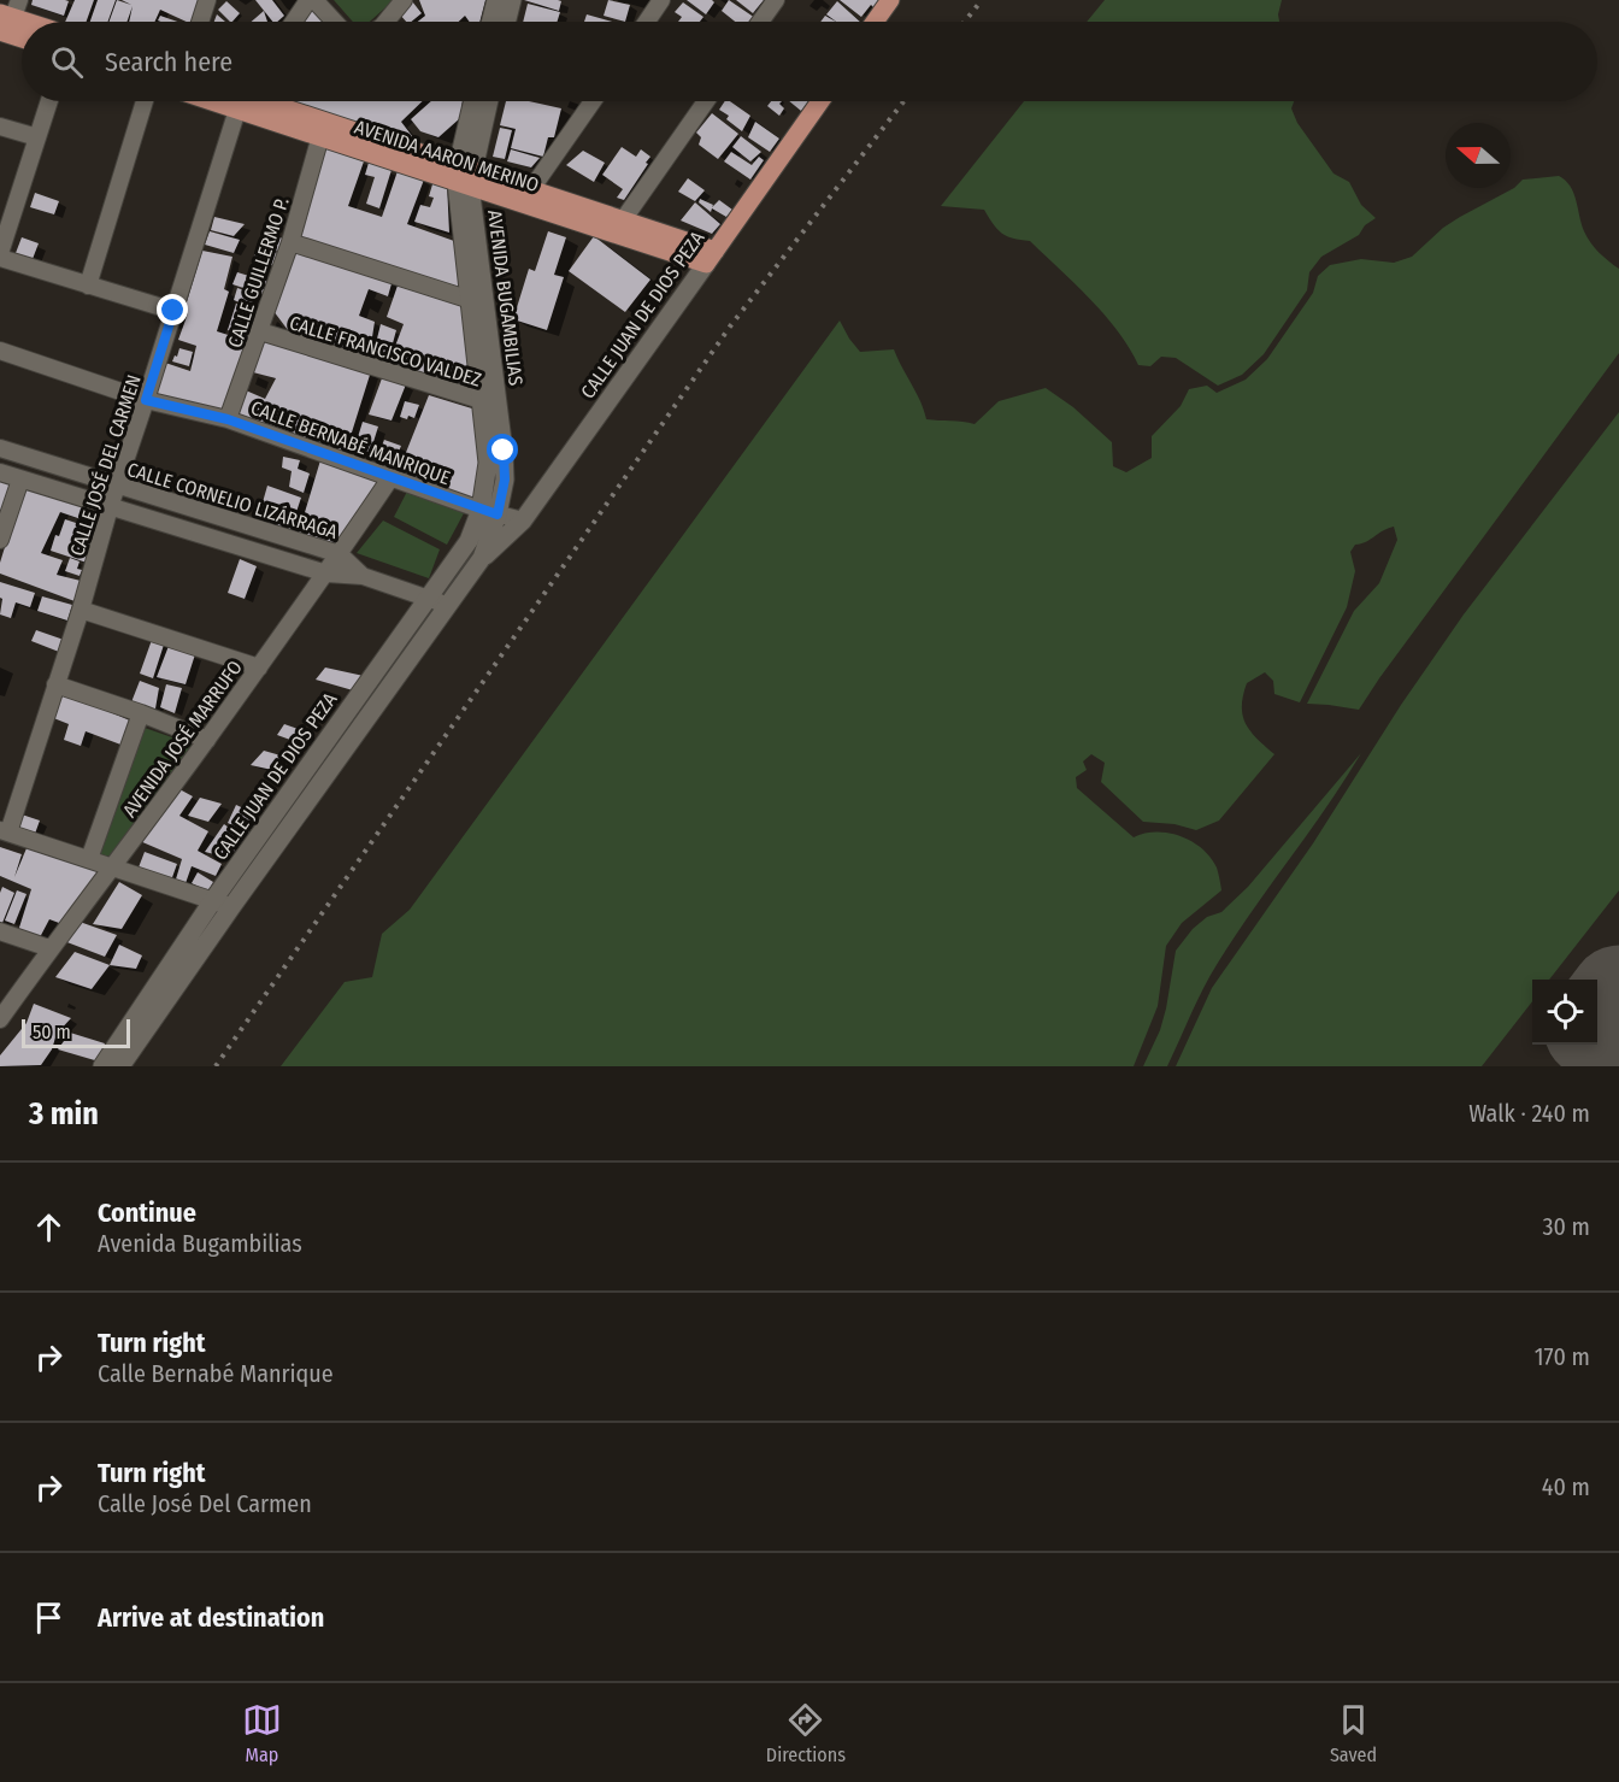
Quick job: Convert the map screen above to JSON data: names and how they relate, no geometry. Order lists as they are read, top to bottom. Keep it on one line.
{"streets":{"main road":["AVENIDA AARON MERINO","AVENIDA BUGAMBILIAS","CALLE JUAN DE DIOS PEZA"],"street":["CALLE GUILLERMO P.","CALLE FRANCISCO VALDEZ","CALLE BERNABÉ MANRIQUE","CALLE JOSÉ DEL CARMEN","CALLE CORNELIO LIZÁRRAGA","AVENIDA JOSÉ MARRUFO"]},"crossings":[["AVENIDA AARON MERINO","CALLE GUILLERMO P."],["AVENIDA AARON MERINO","AVENIDA BUGAMBILIAS"],["AVENIDA AARON MERINO","CALLE JUAN DE DIOS PEZA"],["CALLE GUILLERMO P.","CALLE FRANCISCO VALDEZ"],["CALLE GUILLERMO P.","CALLE BERNABÉ MANRIQUE"],["AVENIDA BUGAMBILIAS","CALLE JUAN DE DIOS PEZA"],["AVENIDA BUGAMBILIAS","CALLE FRANCISCO VALDEZ"],["AVENIDA BUGAMBILIAS","CALLE BERNABÉ MANRIQUE"],["CALLE JUAN DE DIOS PEZA","CALLE BERNABÉ MANRIQUE"],["CALLE JUAN DE DIOS PEZA","CALLE CORNELIO LIZÁRRAGA"],["CALLE BERNABÉ MANRIQUE","CALLE JOSÉ DEL CARMEN"],["CALLE BERNABÉ MANRIQUE","AVENIDA JOSÉ MARRUFO"],["CALLE JOSÉ DEL CARMEN","CALLE CORNELIO LIZÁRRAGA"],["CALLE CORNELIO LIZÁRRAGA","AVENIDA JOSÉ MARRUFO"]],"scale_bar":"50 m","north":"left","page":{"search":"Search here","scale":"50 m","heading":["3 min","Walk · 240 m"],"list":[["Continue","Avenida Bugambilias","30 m"],["Turn right","Calle Bernabé Manrique","170 m"],["Turn right","Calle José Del Carmen","40 m"],"Arrive at destination"],"nav":["Map","Directions","Saved"]}}
